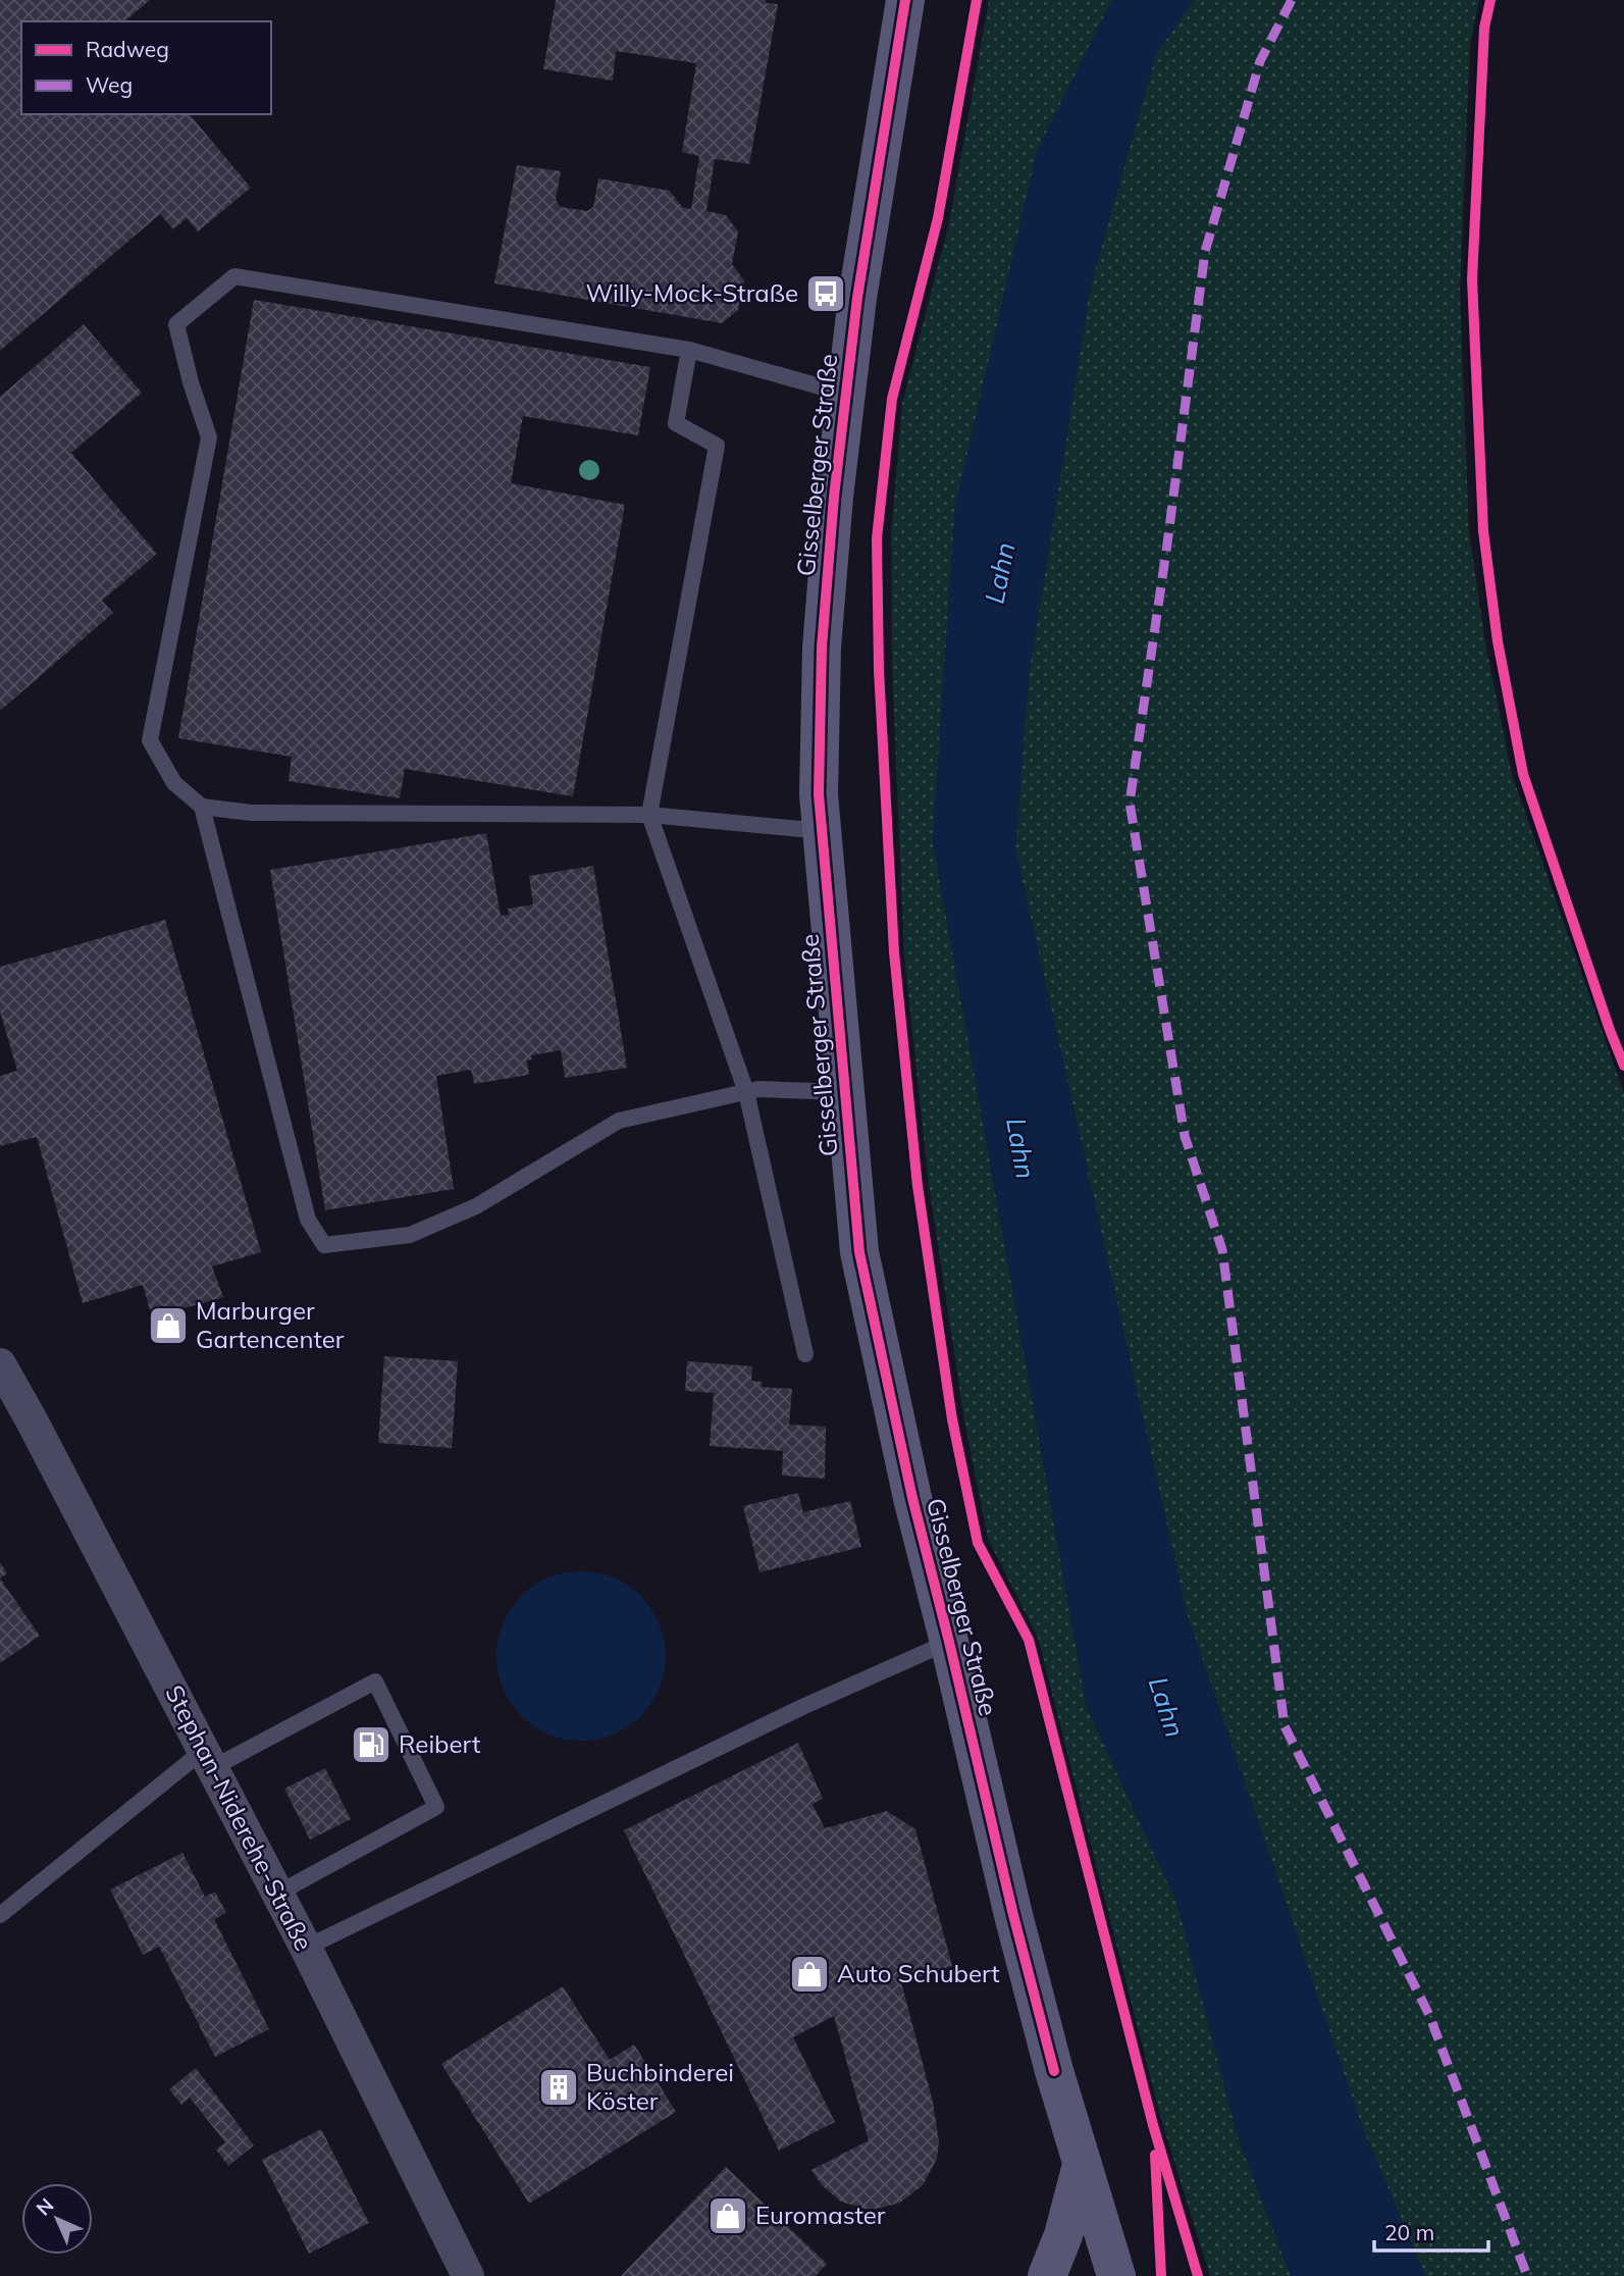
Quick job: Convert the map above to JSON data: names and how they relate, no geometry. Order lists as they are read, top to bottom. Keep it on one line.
{"streets":{"main road":["Gisselberger Straße"],"street":["Stephan-Niderehe-Straße"]},"water":["Lahn"],"places":{"bus stop":["Willy-Mock-Straße"],"shop":["Marburger Gartencenter","Auto Schubert","Euromaster"],"fuel station":["Reibert"],"building":["Buchbinderei Köster"]},"legend":["Radweg","Weg"],"scale_bar":"20 m","north":"top left"}
